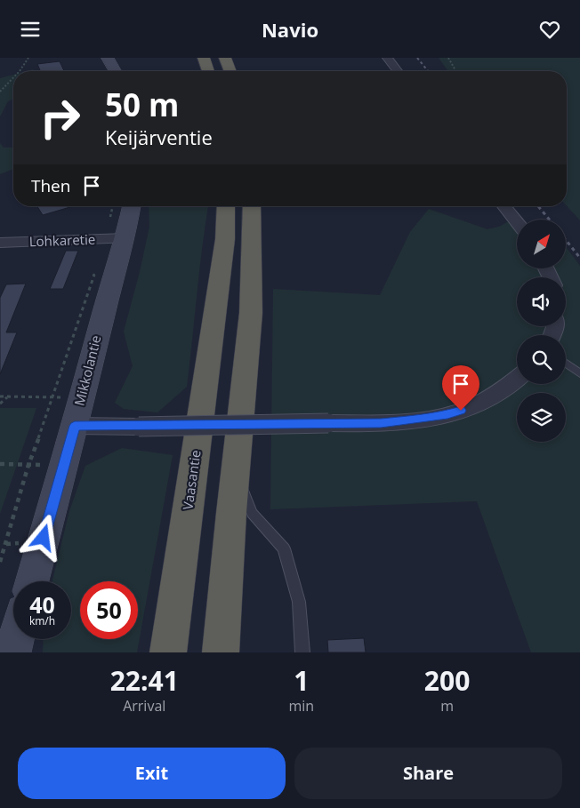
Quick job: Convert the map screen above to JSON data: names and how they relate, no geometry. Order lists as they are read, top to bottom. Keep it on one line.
{"streets":{"highway":["Vaasantie"],"main road":["Mikkolantie"],"street":["Lohkaretie"]},"crossings":[["Lohkaretie","Mikkolantie"]],"north":"top right","page":{"header":"Navio","turn":["50 m","Keijärventie"],"then":"Then","speed":"40 km/h","limit":"50","eta":["22:41","Arrival","1","min","200","m"],"buttons":["Exit","Share"]}}
